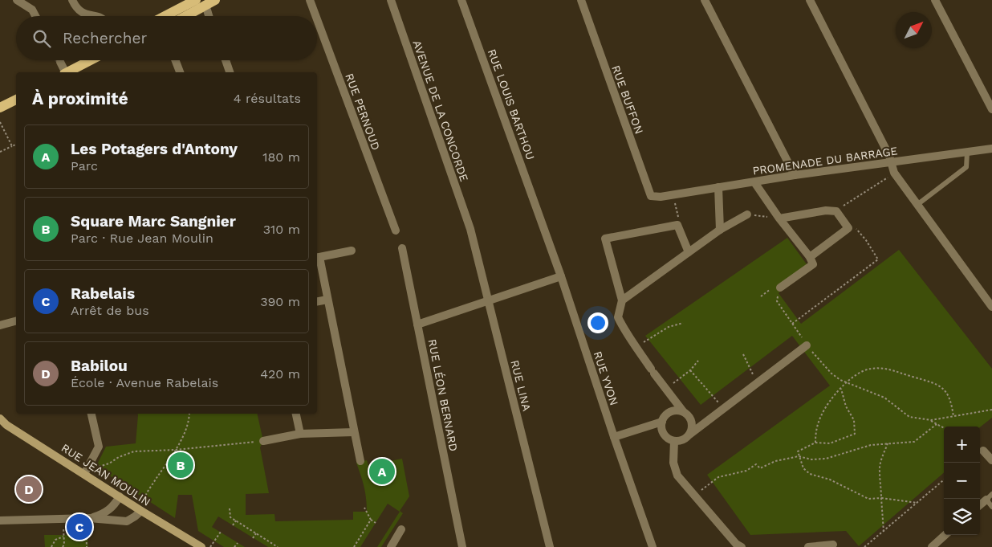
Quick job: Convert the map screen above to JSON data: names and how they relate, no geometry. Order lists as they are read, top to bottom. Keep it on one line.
{"streets":{"main road":["RUE JEAN MOULIN"],"street":["RUE BUFFON","RUE LOUIS BARTHOU","AVENUE DE LA CONCORDE","RUE PERNOUD","PROMENADE DU BARRAGE","RUE YVON","RUE LINA","RUE LÉON BERNARD"]},"crossings":[["RUE BUFFON","PROMENADE DU BARRAGE"],["RUE LOUIS BARTHOU","RUE YVON"],["AVENUE DE LA CONCORDE","RUE LINA"]],"north":"top right","page":{"search":"Rechercher","heading":["À proximité","4 résultats"],"list":[{"mark":"A","name":"Les Potagers d'Antony","note":"Parc","value":"180 m"},{"mark":"B","name":"Square Marc Sangnier","note":"Parc · Rue Jean Moulin","value":"310 m"},{"mark":"C","name":"Rabelais","note":"Arrêt de bus","value":"390 m"},{"mark":"D","name":"Babilou","note":"École · Avenue Rabelais","value":"420 m"}],"map_buttons":["+","−"],"pins":["B","A","D","C"]}}
